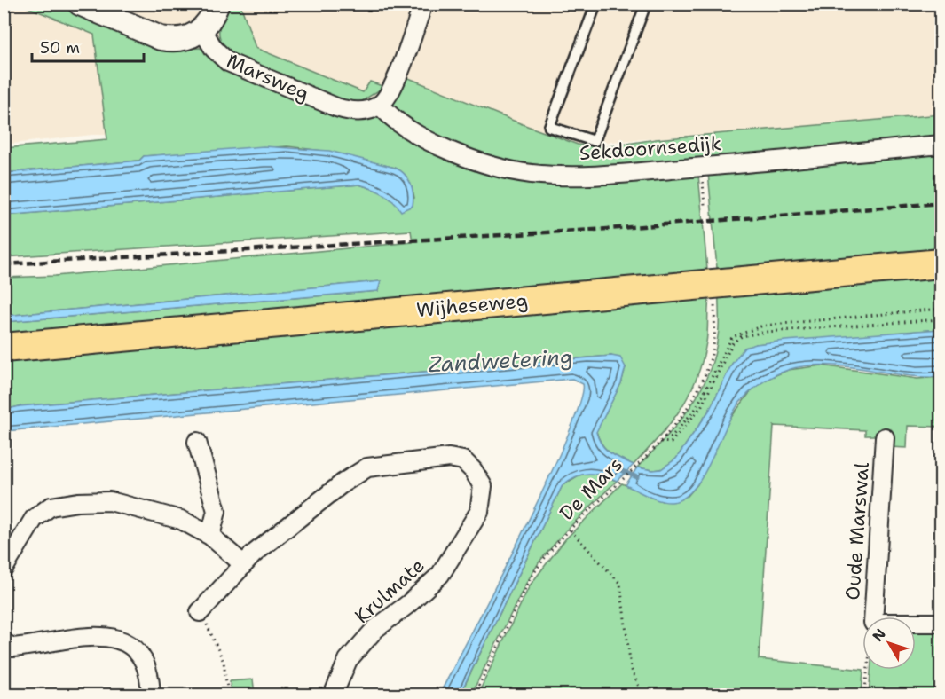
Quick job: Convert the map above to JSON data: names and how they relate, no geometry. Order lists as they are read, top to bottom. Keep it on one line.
{"streets":{"main road":["Wijheseweg"],"street":["Marsweg","Sekdoornsedijk","Oude Marswal","Krulmate"],"path":["De Mars"]},"crossings":[["Marsweg","Sekdoornsedijk"]],"water":["Zandwetering"],"scale_bar":"50 m","north":"top left"}
